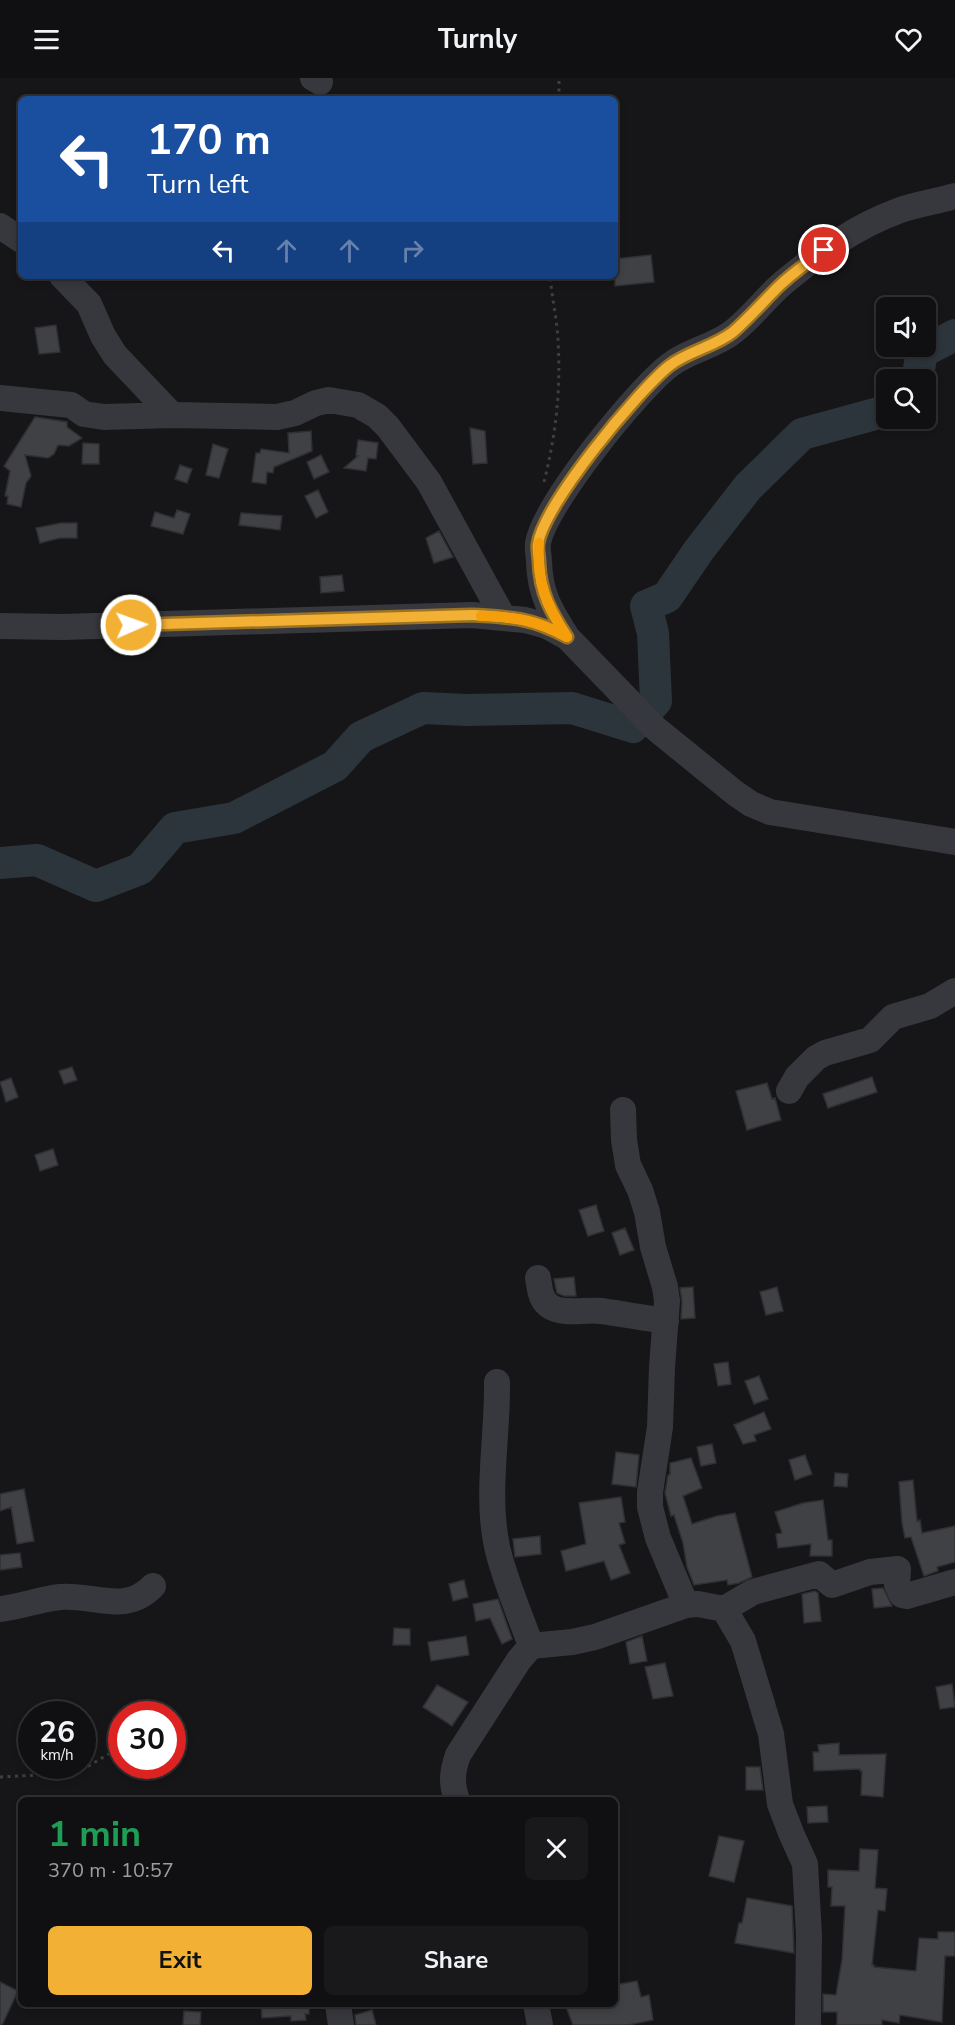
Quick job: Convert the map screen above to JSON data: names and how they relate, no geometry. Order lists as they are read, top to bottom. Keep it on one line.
{"page":{"header":"Turnly","turn":["170 m","Turn left"],"speed":"26 km/h","limit":"30","heading":["1 min","370 m · 10:57"],"buttons":["Exit","Share"]}}
